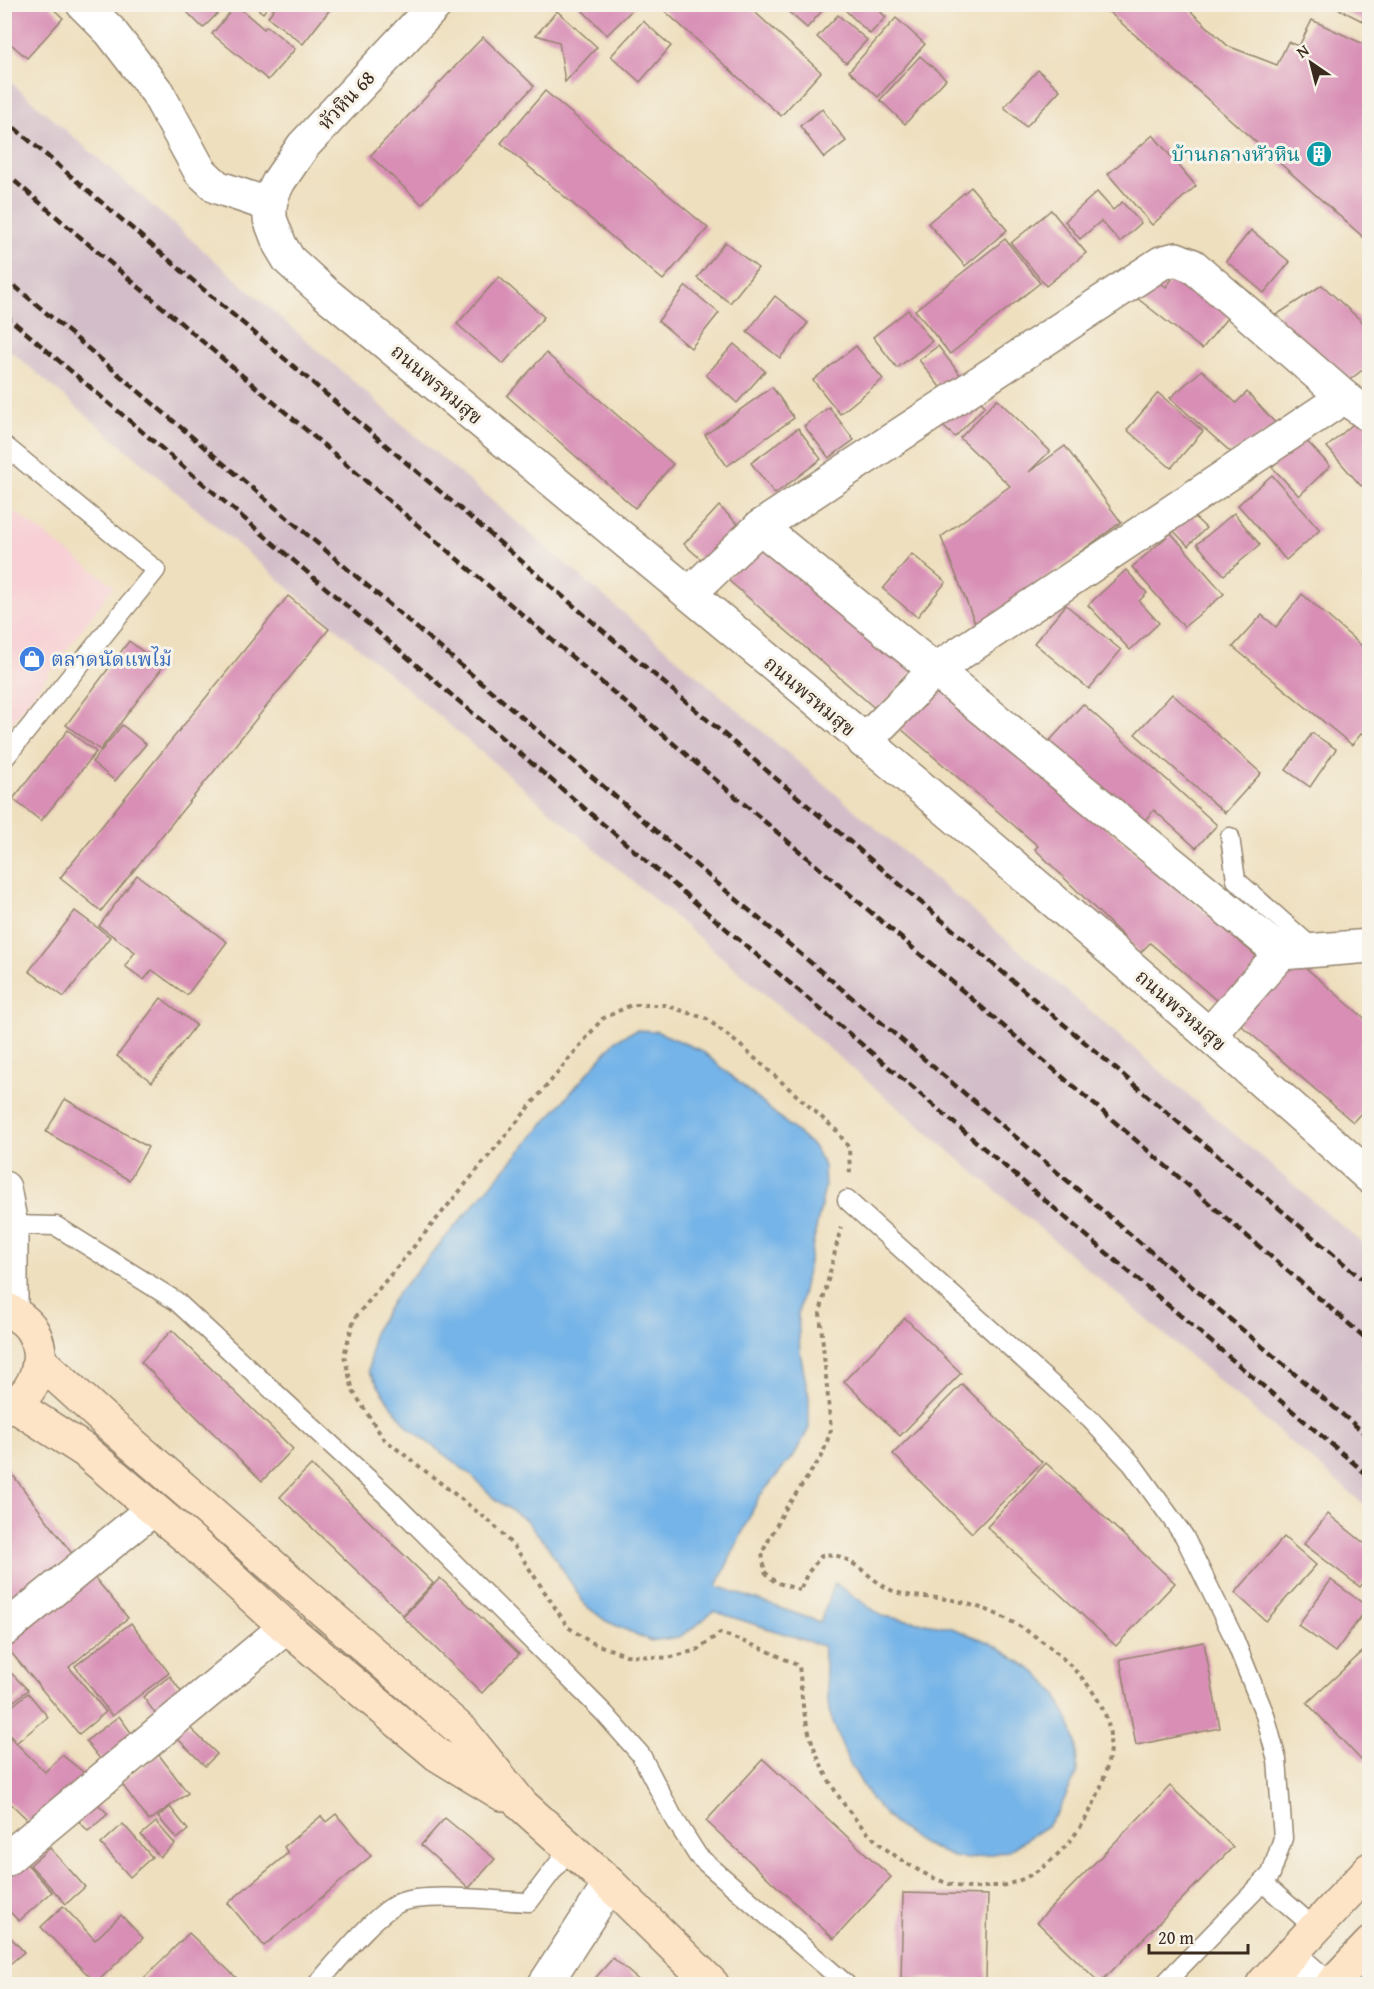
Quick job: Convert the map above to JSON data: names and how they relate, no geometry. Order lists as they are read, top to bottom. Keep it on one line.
{"streets":{"street":["หัวหิน 68","ถนนพรหมสุข"]},"crossings":[["หัวหิน 68","ถนนพรหมสุข"]],"places":{"building":["บ้านกลางหัวหิน"],"shop":["ตลาดนัดแพไม้"]},"scale_bar":"20 m","north":"top left"}
